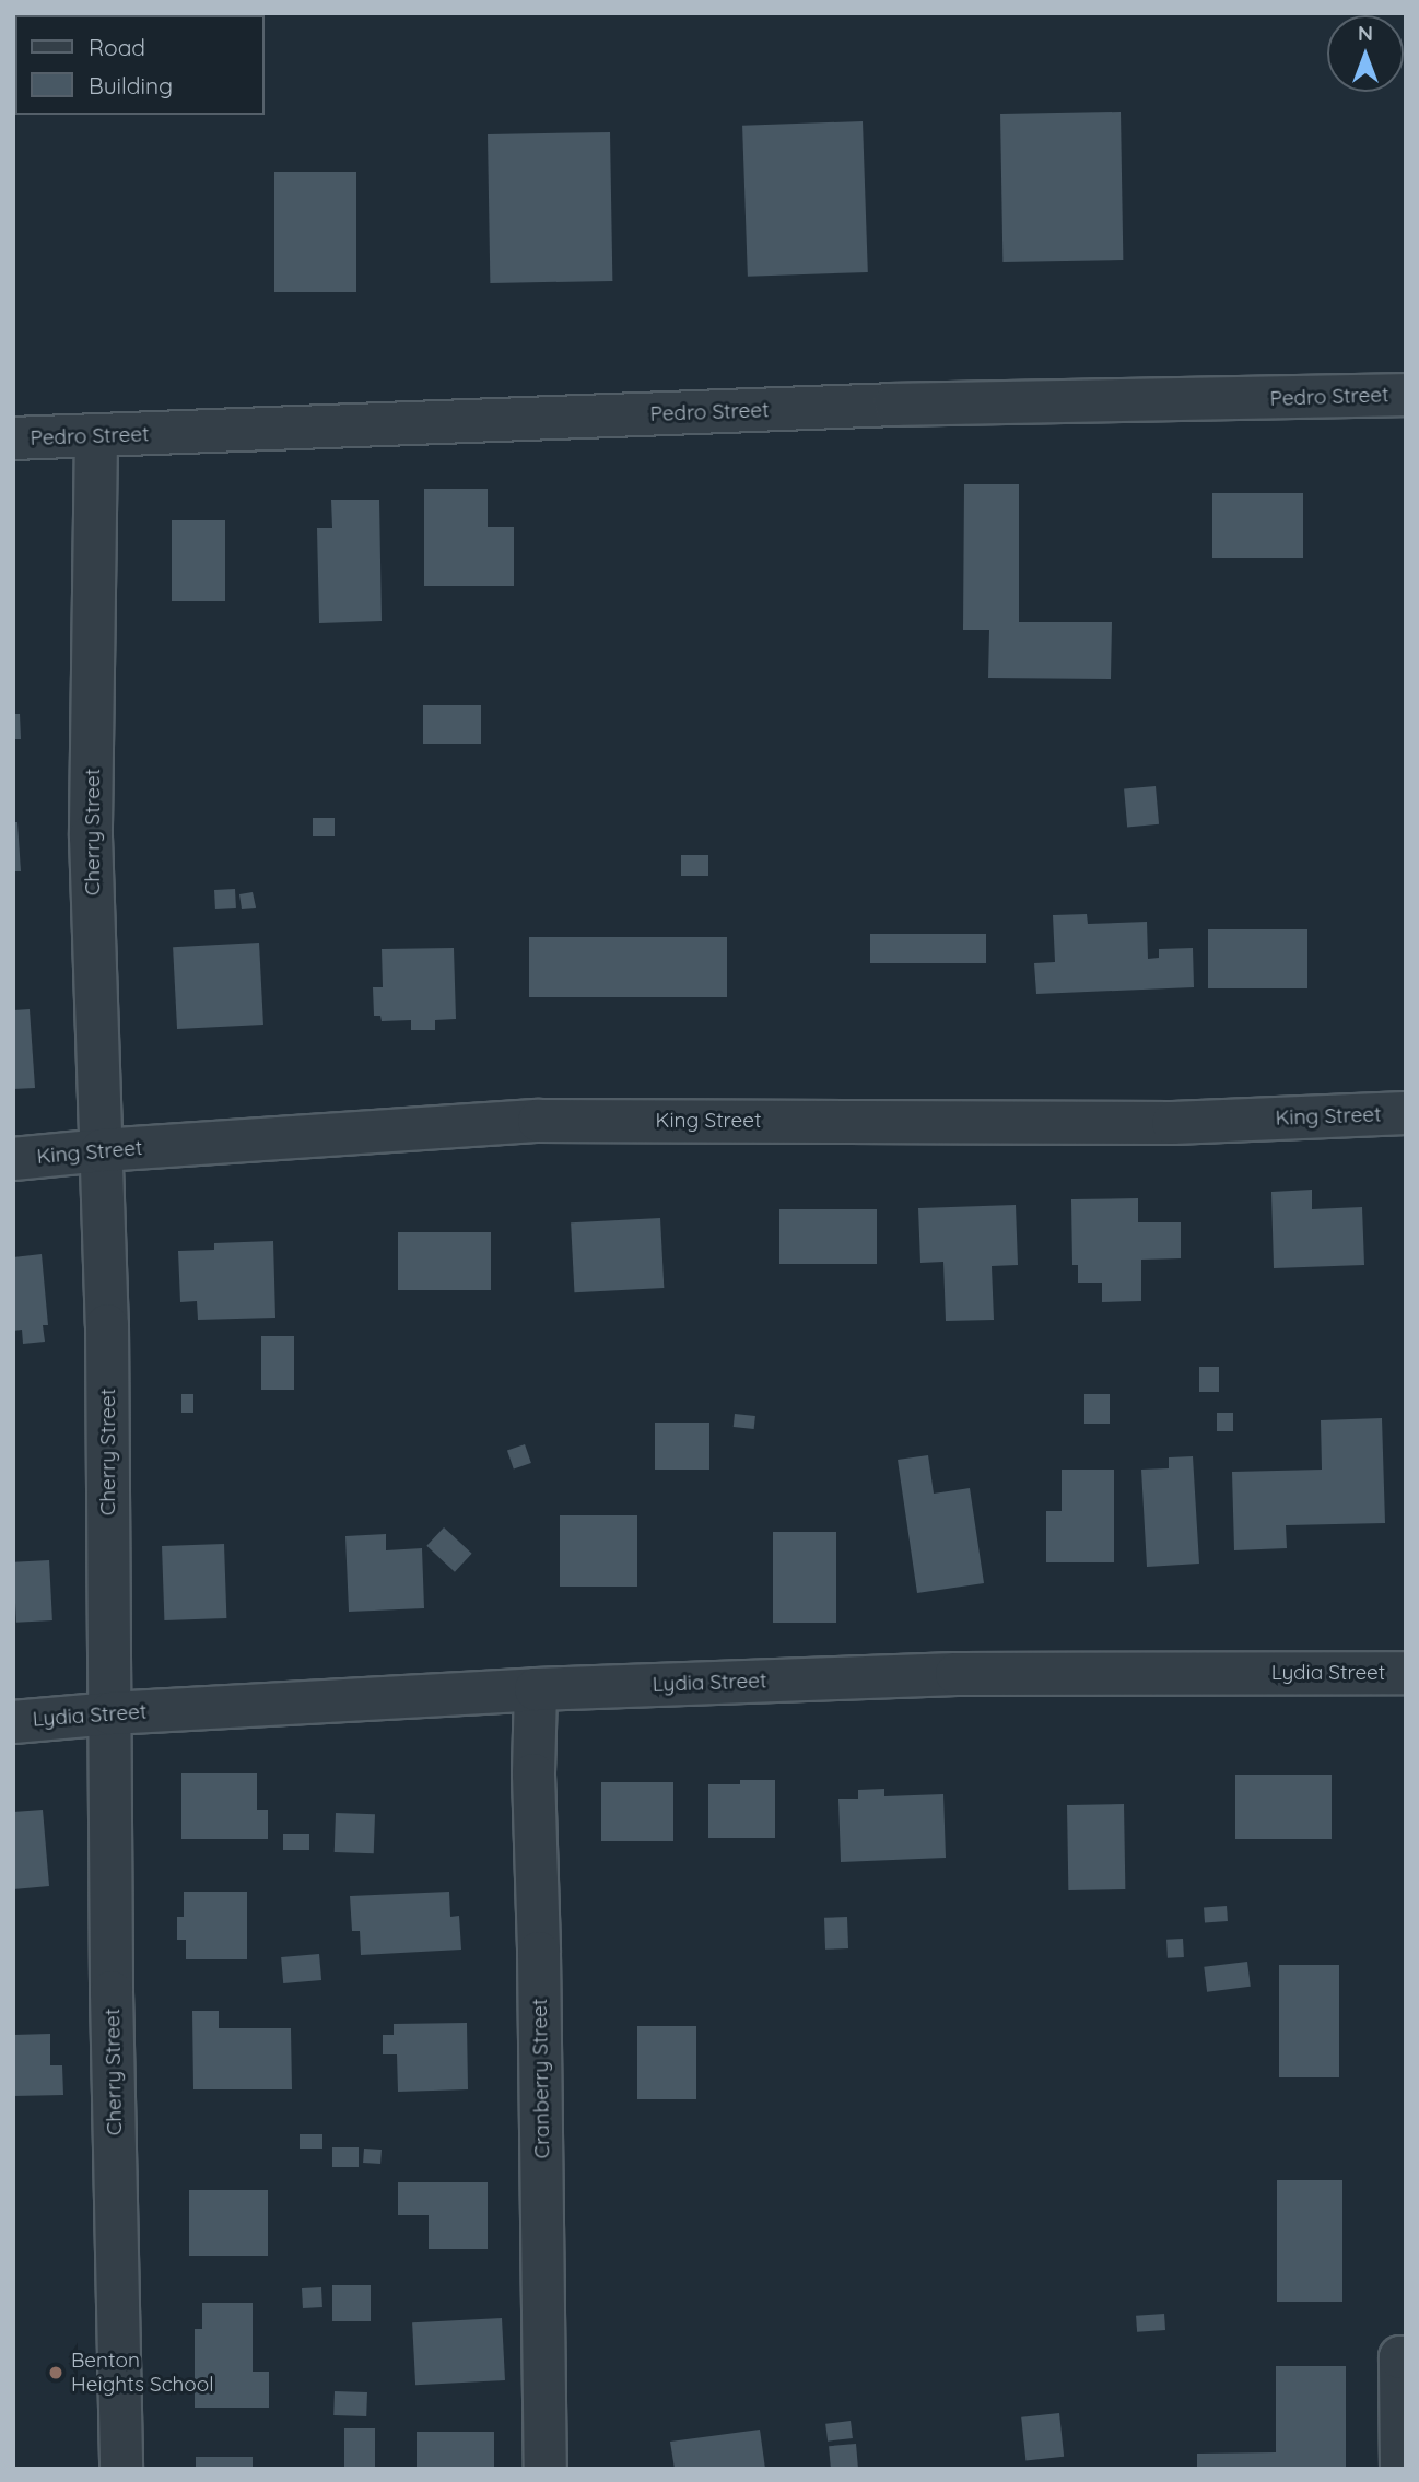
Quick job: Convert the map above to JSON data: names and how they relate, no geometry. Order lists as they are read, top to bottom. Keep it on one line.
{"streets":{"street":["Pedro Street","Cherry Street","King Street","Lydia Street","Cranberry Street"]},"crossings":[["Pedro Street","Cherry Street"],["Cherry Street","King Street"],["Cherry Street","Lydia Street"],["Lydia Street","Cranberry Street"]],"places":["Benton Heights School"],"legend":["Road","Building"],"north":"top"}
